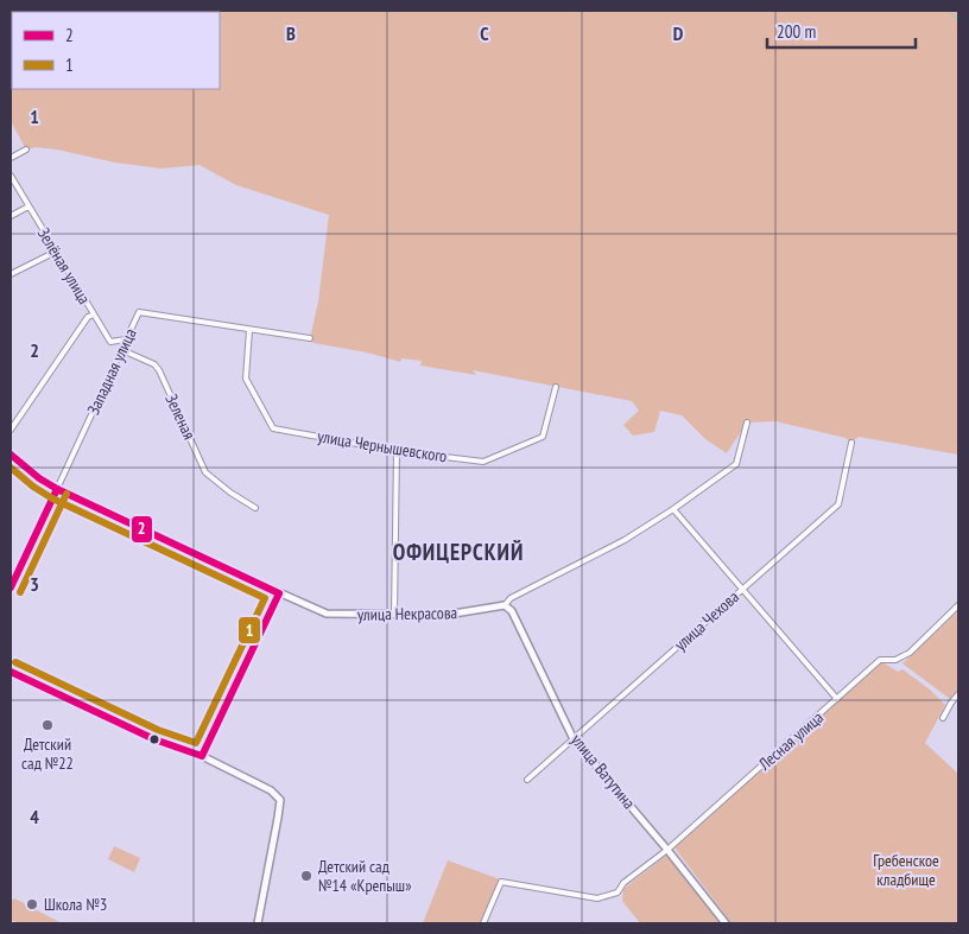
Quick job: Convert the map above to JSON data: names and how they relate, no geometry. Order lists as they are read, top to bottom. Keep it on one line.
{"streets":{"street":["Зелёная улица","Западная улица","Зеленая","улица Чернышевского","улица Некрасова","улица Чехова","Лесная улица","улица Ватутина"]},"crossings":[["Зелёная улица","Западная улица"],["Западная улица","Зеленая"],["Западная улица","улица Чернышевского"],["Западная улица","улица Некрасова"],["улица Некрасова","улица Ватутина"],["улица Чехова","улица Ватутина"],["Лесная улица","улица Ватутина"]],"districts":["ОФИЦЕРСКИЙ"],"parks":["Гребенское кладбище"],"places":["Детский сад №22","Детский сад №14 «Крепыш»","Школа №3"],"lines":["transit line 2","transit line 1"],"legend":["2","1"],"scale_bar":"200 m","grid":{"columns":["B","C","D"],"rows":["1","2","3","4"]}}
